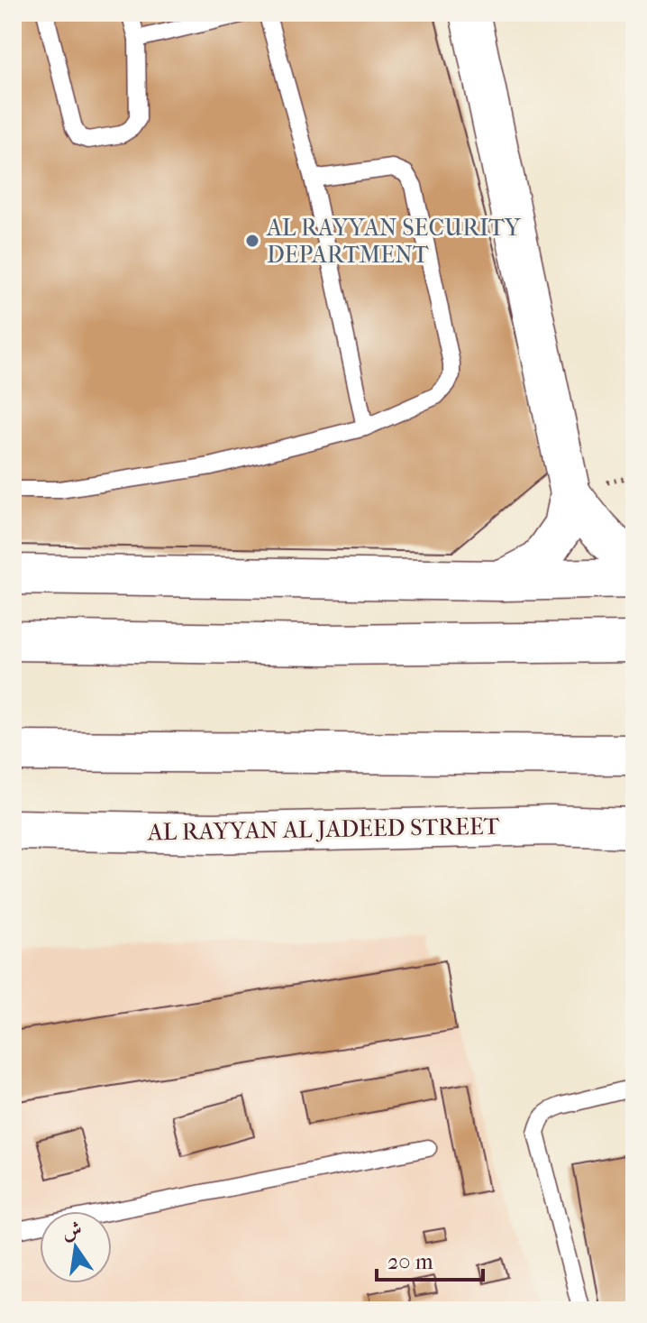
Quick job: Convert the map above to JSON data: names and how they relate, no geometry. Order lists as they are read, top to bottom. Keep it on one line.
{"streets":{"main road":["AL RAYYAN AL JADEED STREET"]},"places":["AL RAYYAN SECURITY DEPARTMENT"],"scale_bar":"20 m","north":"top"}
